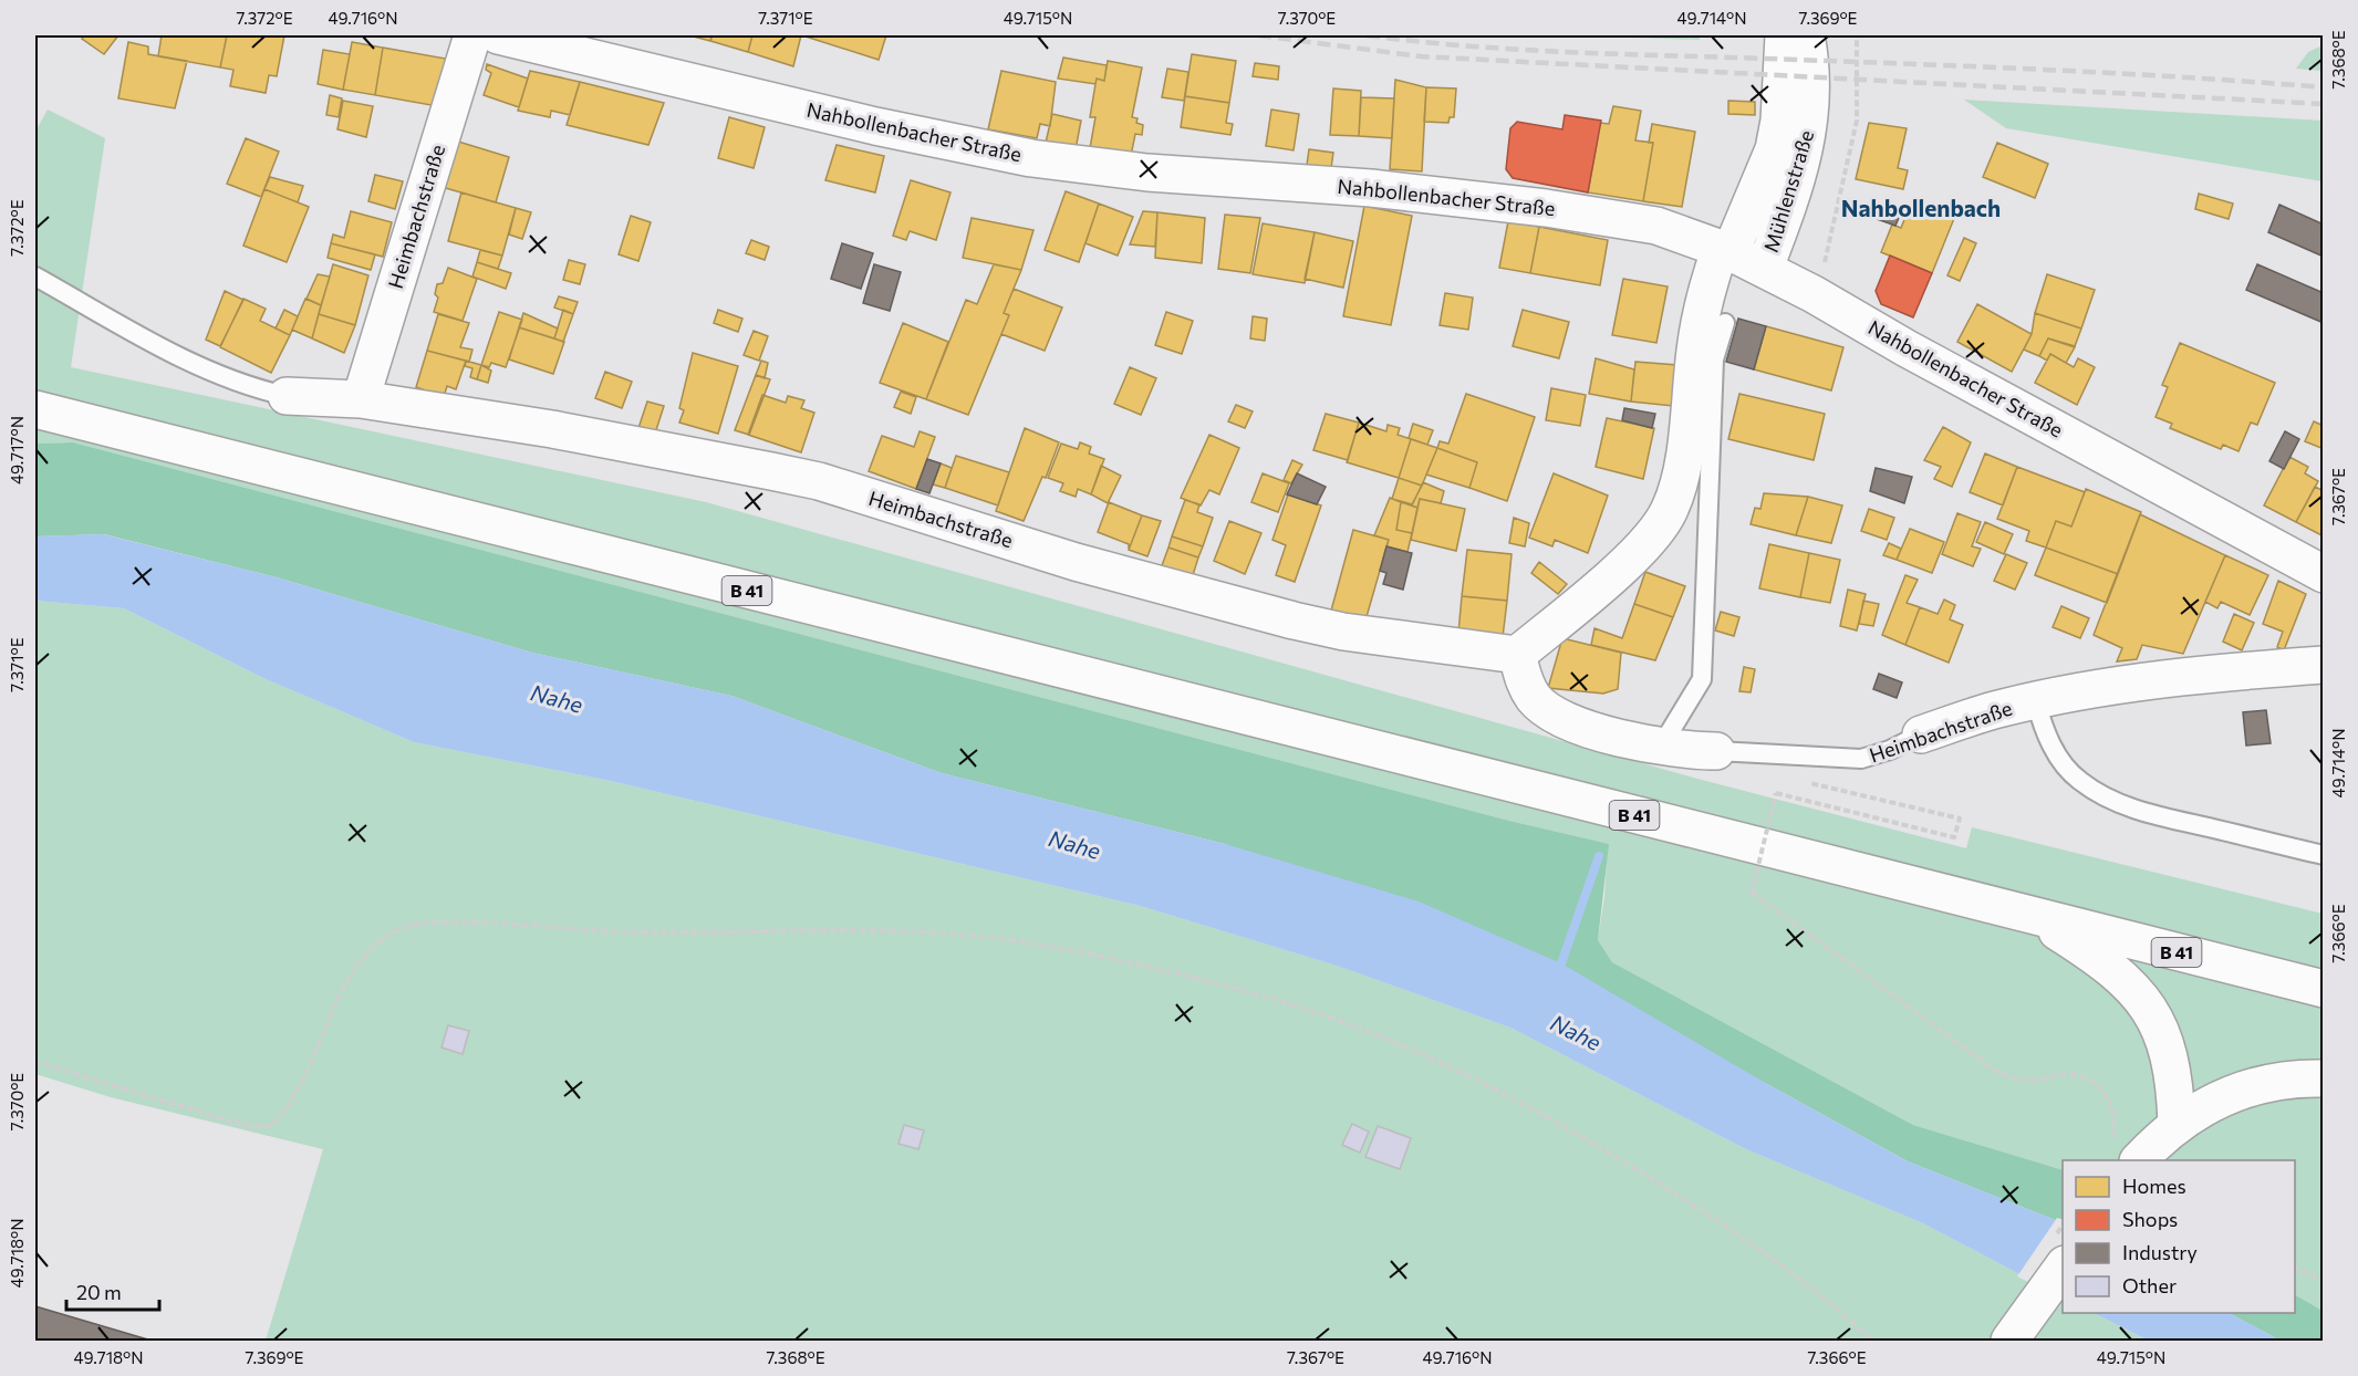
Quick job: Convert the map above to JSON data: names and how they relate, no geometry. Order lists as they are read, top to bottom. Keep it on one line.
{"streets":{"street":["Nahbollenbacher Straße","Mühlenstraße","Heimbachstraße","B 41"]},"crossings":[["Nahbollenbacher Straße","Mühlenstraße"]],"districts":["Nahbollenbach"],"water":["Nahe"],"legend":["Homes","Shops","Industry","Other"],"scale_bar":"20 m","coordinates":["7.372°E","49.716°N","7.371°E","49.715°N","7.370°E","49.714°N","7.369°E","7.368°E","49.717°N","7.367°E","7.366°E","49.718°N"]}
